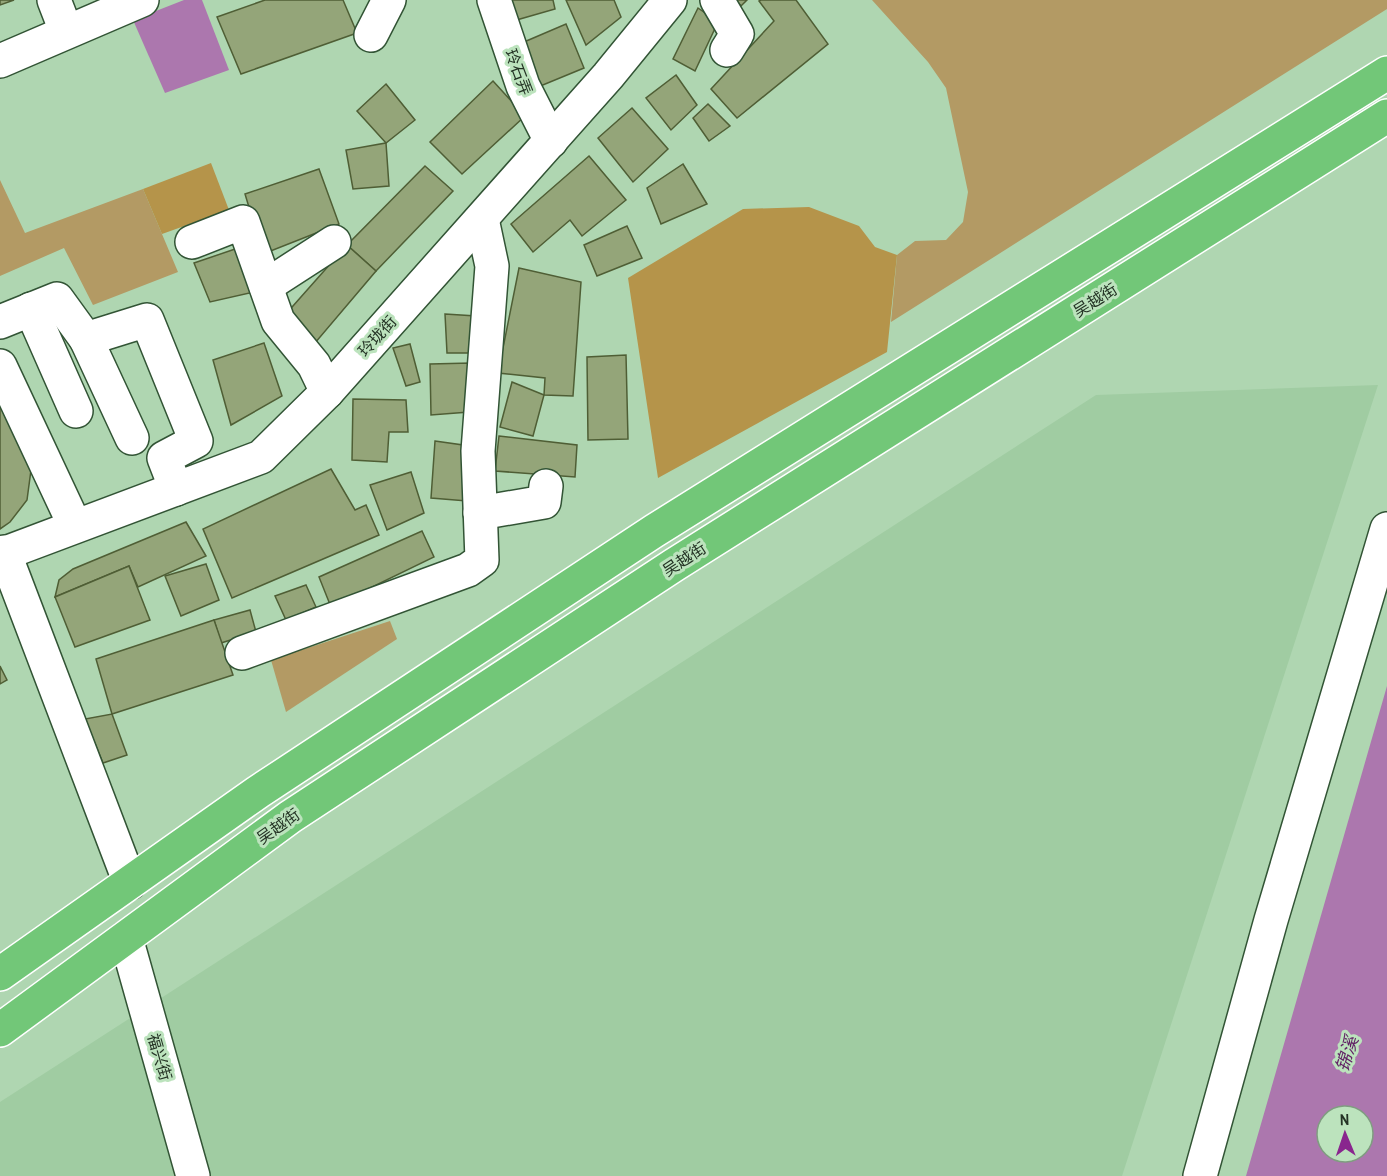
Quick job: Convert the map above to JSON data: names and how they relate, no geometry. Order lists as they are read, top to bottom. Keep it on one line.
{"streets":{"highway":["吴越街"],"street":["玲石弄","玲珑街","福兴街"]},"crossings":[["玲石弄","玲珑街"],["吴越街","福兴街"]],"water":["锦溪"],"north":"top"}
